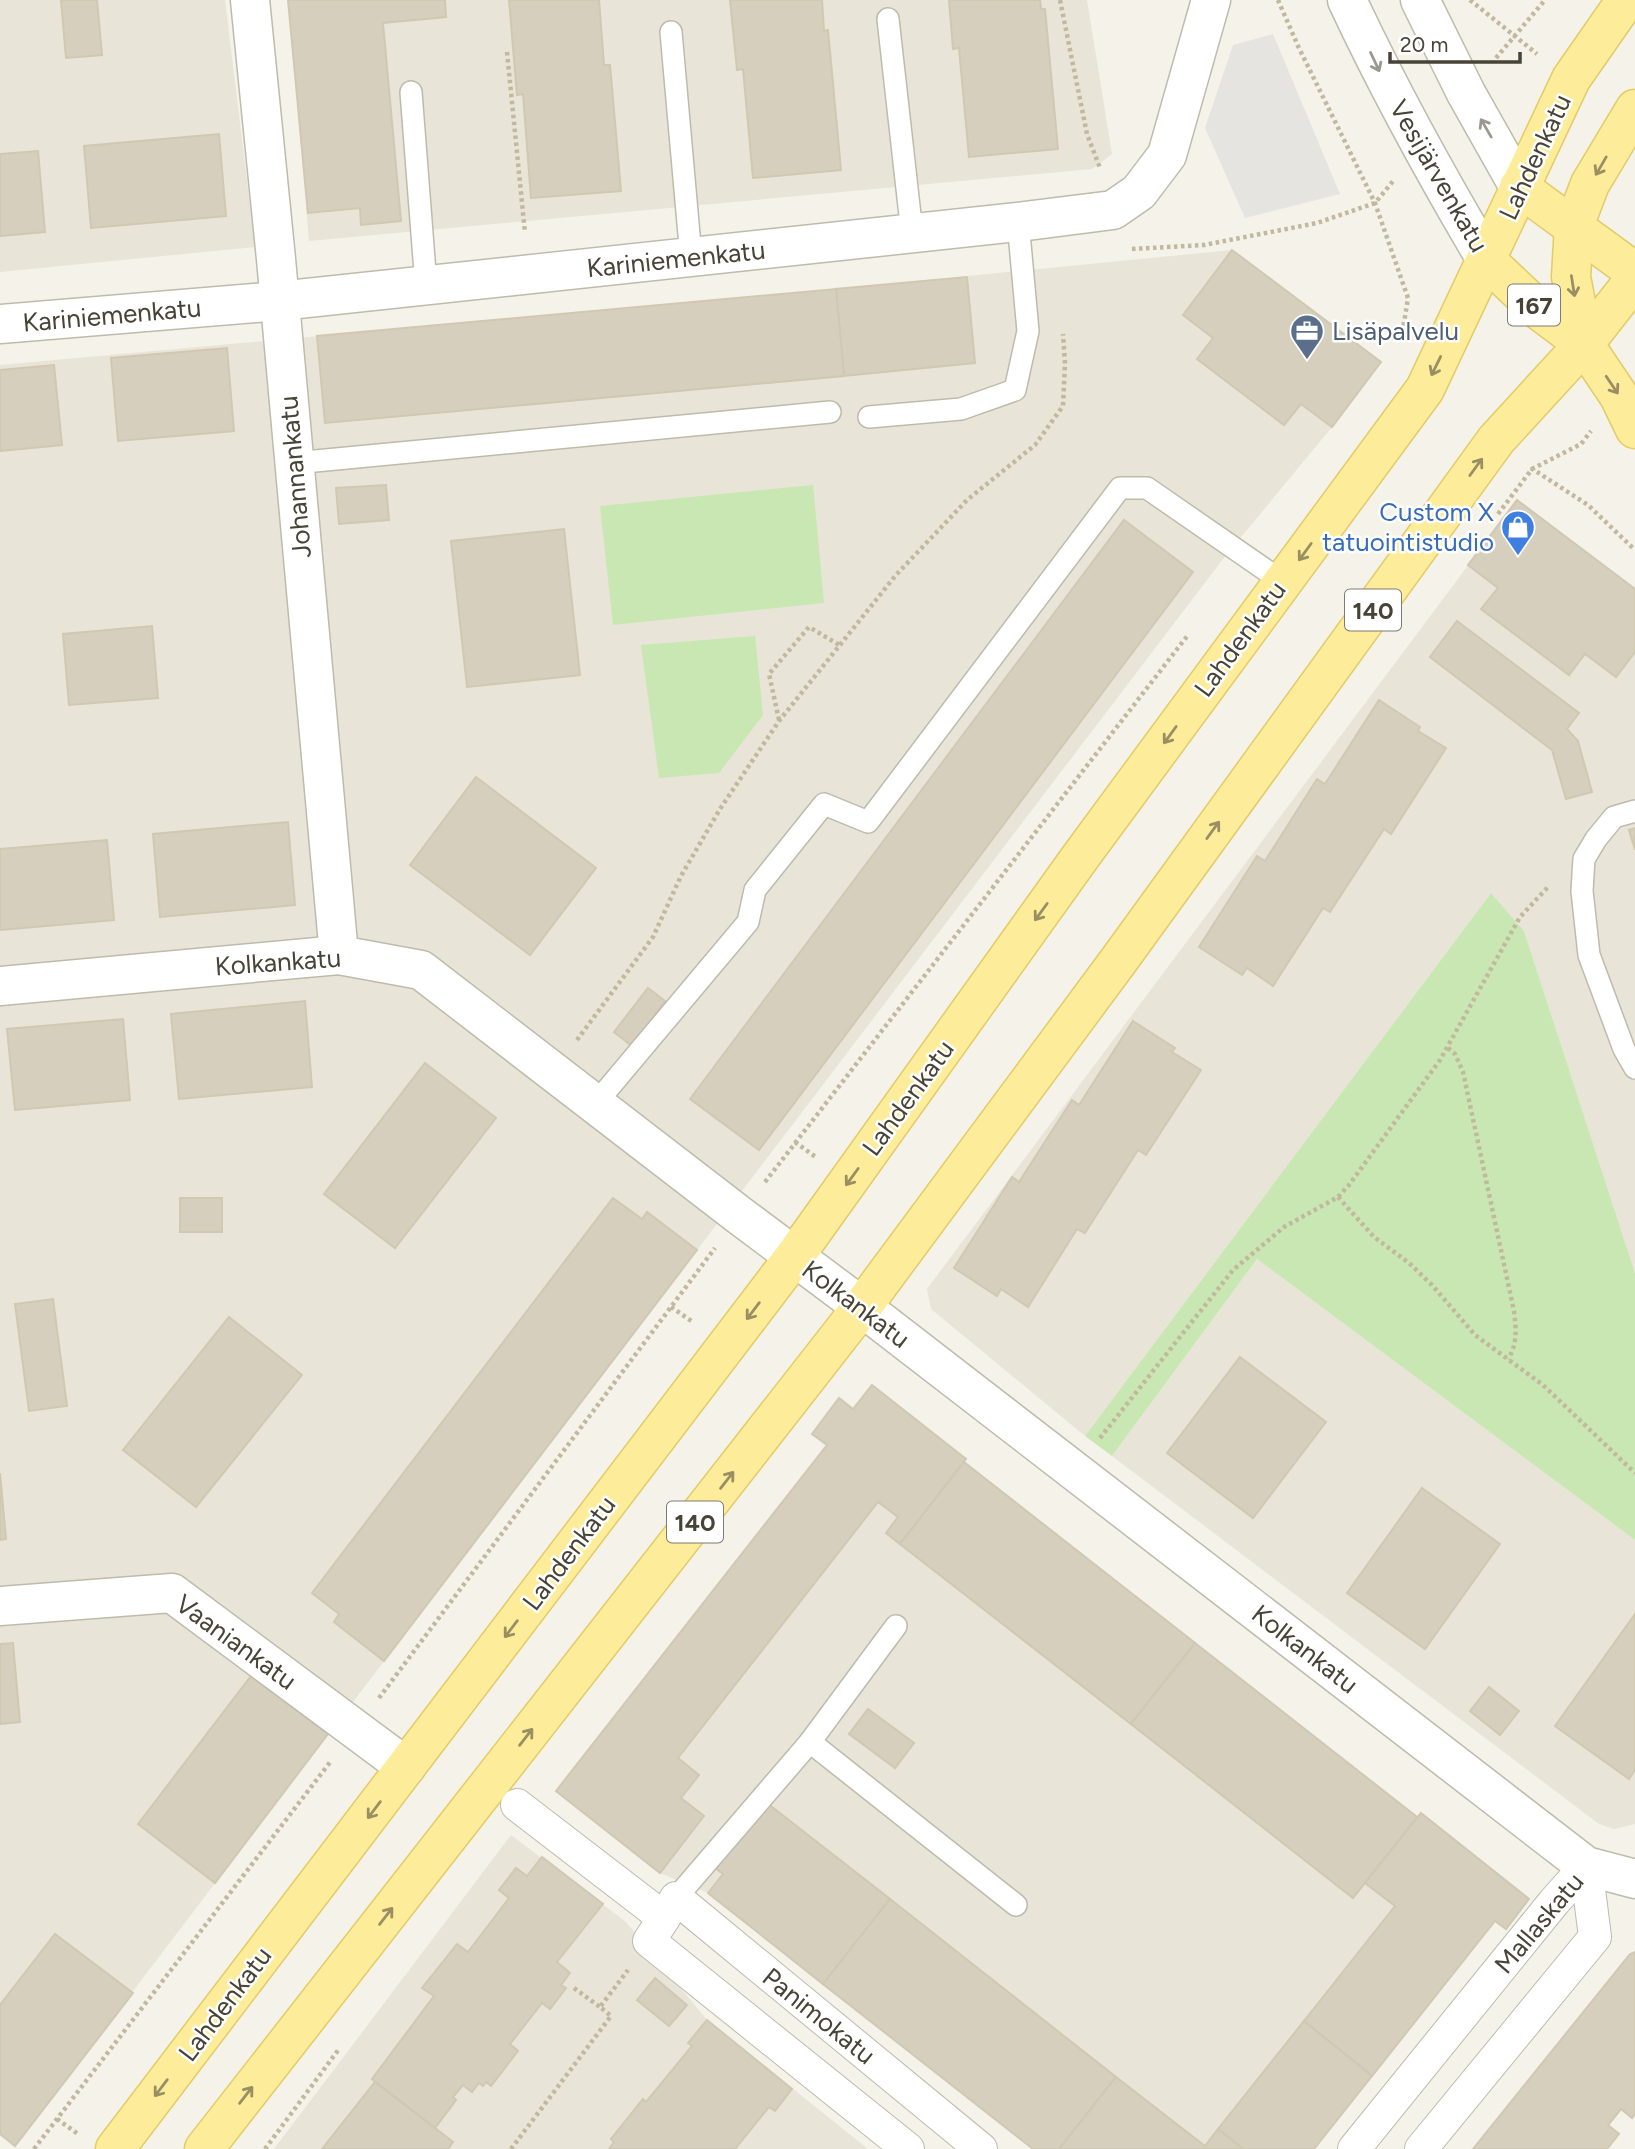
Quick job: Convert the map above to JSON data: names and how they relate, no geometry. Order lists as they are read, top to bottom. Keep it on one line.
{"streets":{"main road":["Lahdenkatu","Vesijärvenkatu","167","140"],"street":["Kariniemenkatu","Johannankatu","Kolkankatu","Vaaniankatu","Mallaskatu","Panimokatu"]},"crossings":[["Lahdenkatu","Vesijärvenkatu"],["Lahdenkatu","Kolkankatu"],["Lahdenkatu","Vaaniankatu"],["Vesijärvenkatu","140"],["Kariniemenkatu","Johannankatu"],["Johannankatu","Kolkankatu"],["140","Kolkankatu"],["Kolkankatu","Mallaskatu"]],"places":{"office":["Lisäpalvelu"],"shop":["Custom X tatuointistudio"]},"scale_bar":"20 m"}
